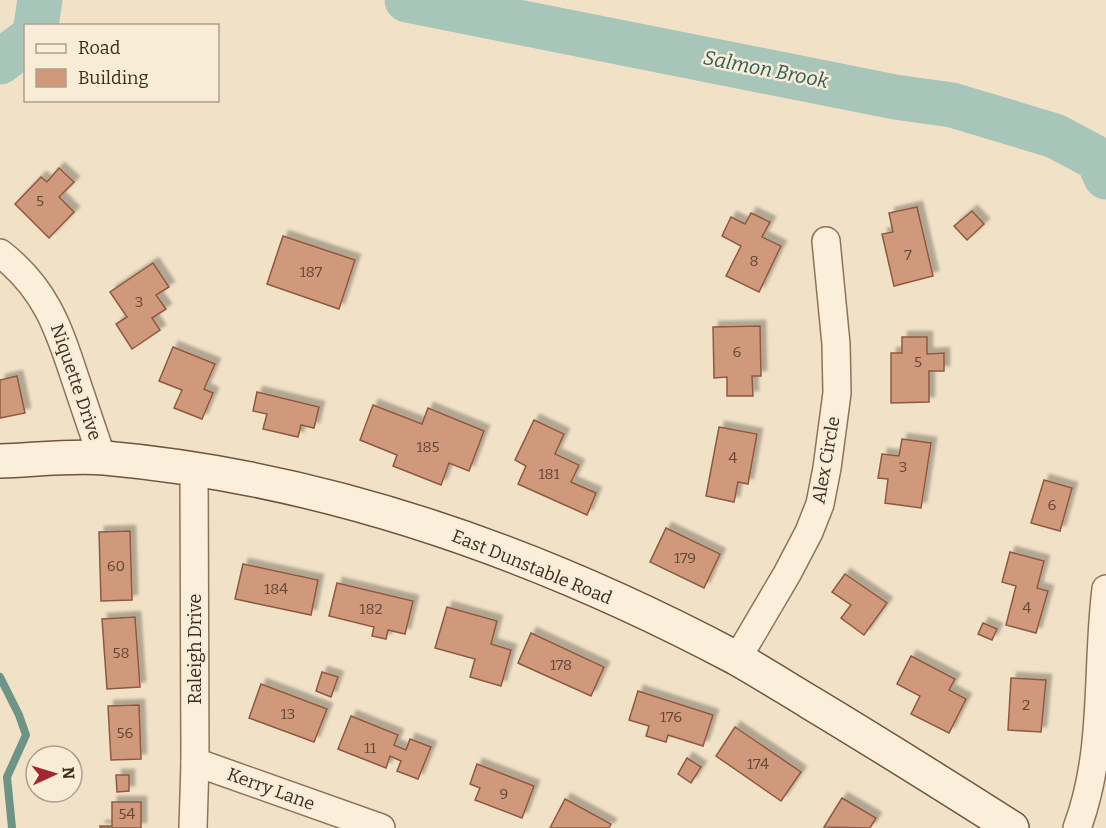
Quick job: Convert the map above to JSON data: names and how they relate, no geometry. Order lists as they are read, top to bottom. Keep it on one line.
{"streets":{"street":["Niquette Drive","Alex Circle","East Dunstable Road","Raleigh Drive","Kerry Lane"]},"crossings":[["Niquette Drive","East Dunstable Road"],["Alex Circle","East Dunstable Road"],["East Dunstable Road","Raleigh Drive"],["Raleigh Drive","Kerry Lane"]],"water":["Salmon Brook"],"house_numbers":["5","7","8","187","3","6","5","185","4","3","181","6","179","60","184","4","182","58","178","2","13","176","56","11","174","9","54"],"legend":["Road","Building"],"north":"right"}
